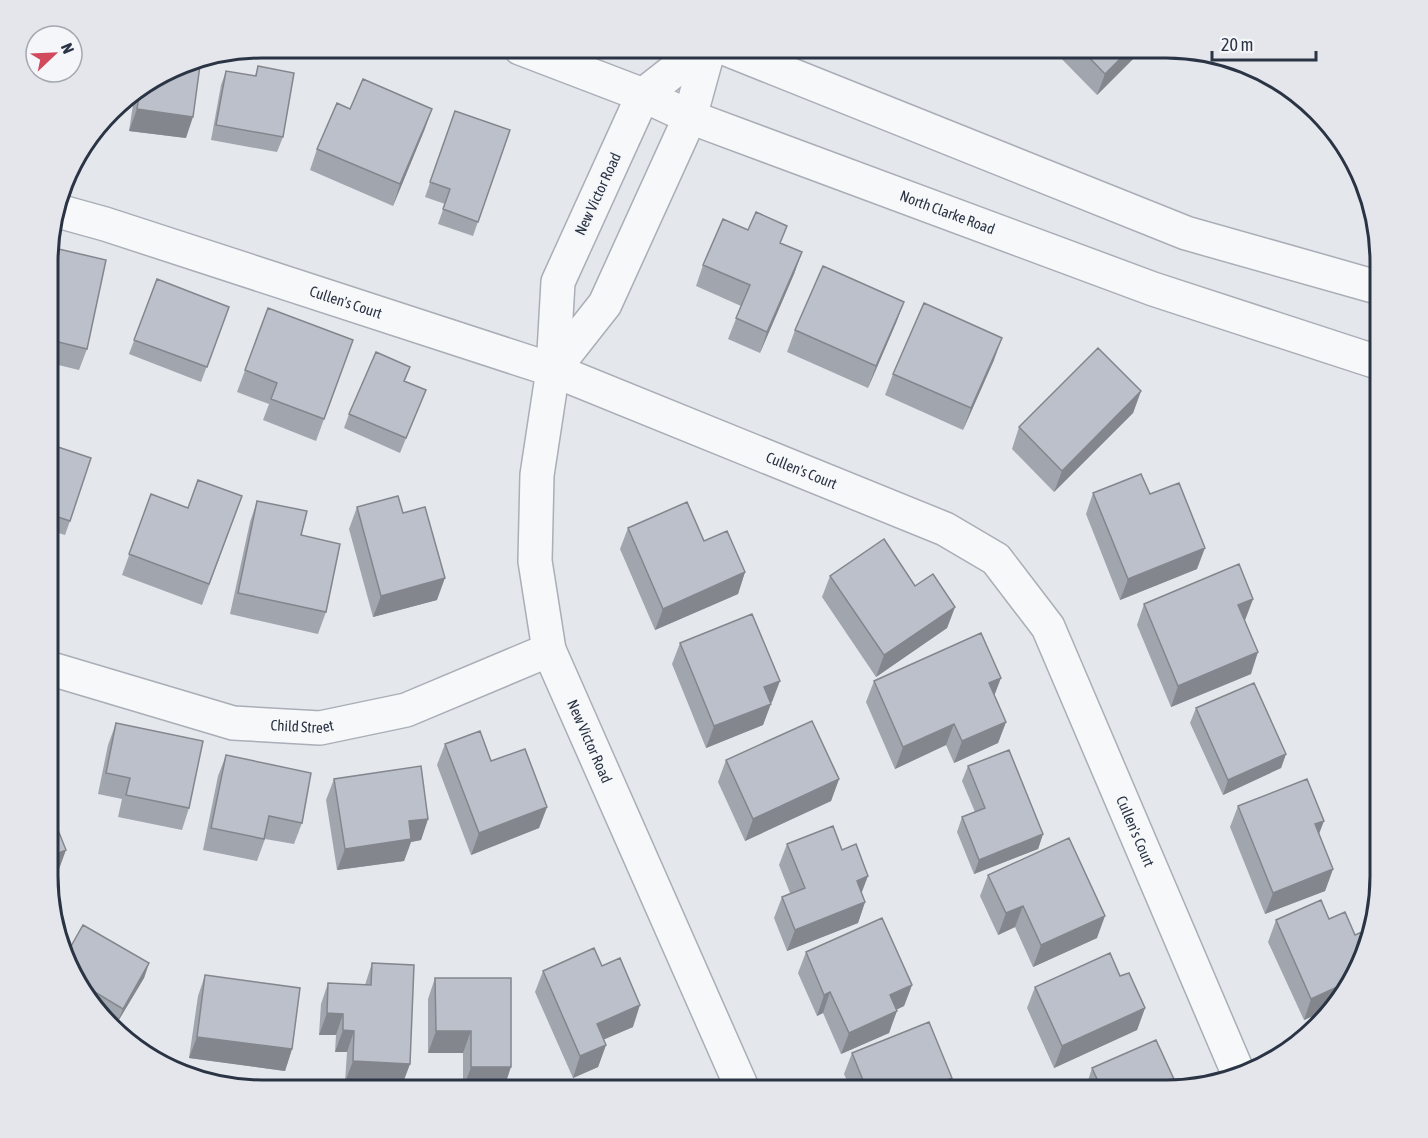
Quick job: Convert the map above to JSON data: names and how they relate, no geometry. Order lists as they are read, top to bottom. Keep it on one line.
{"streets":{"street":["New Victor Road","North Clarke Road","Cullen's Court","Child Street"]},"crossings":[["New Victor Road","North Clarke Road"],["New Victor Road","Cullen's Court"],["New Victor Road","Child Street"]],"scale_bar":"20 m","north":"top right"}
